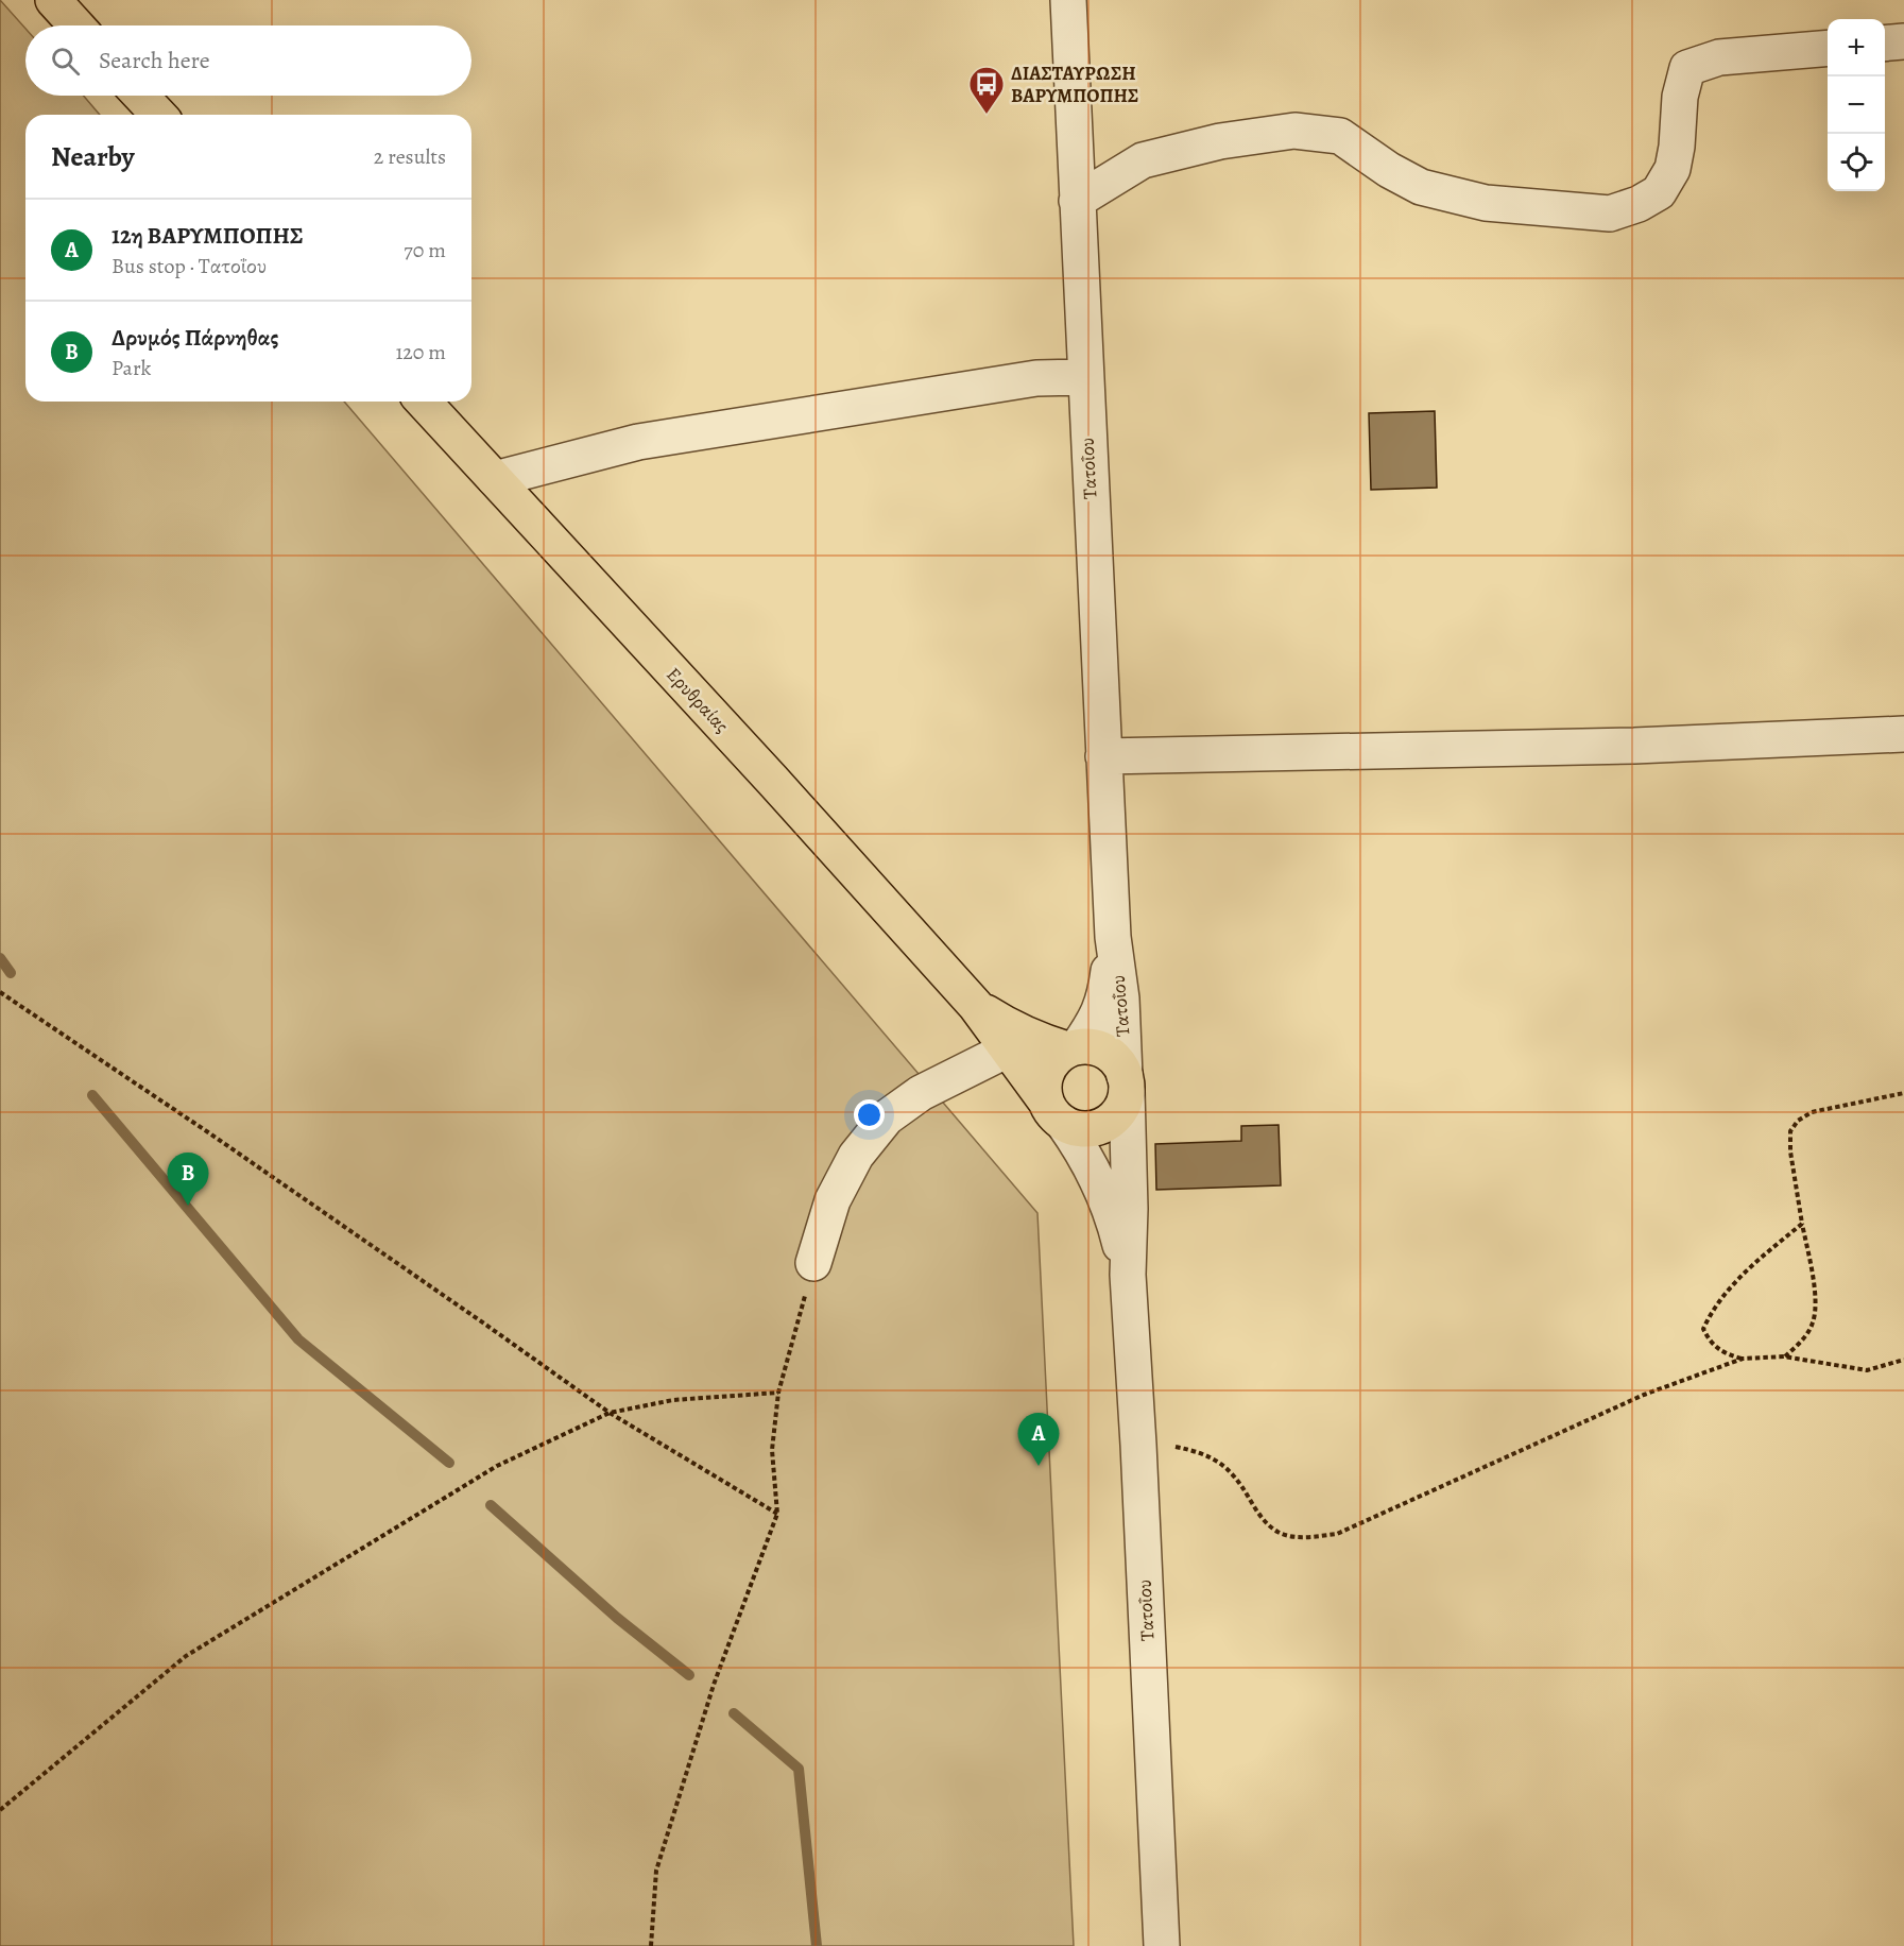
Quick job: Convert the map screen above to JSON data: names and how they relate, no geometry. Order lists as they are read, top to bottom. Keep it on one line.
{"streets":{"main road":["Ερυθραίας"],"street":["Τατοΐου"]},"crossings":[["Τατοΐου","Ερυθραίας"]],"places":{"bus stop":["ΔΙΑΣΤΑΥΡΩΣΗ ΒΑΡΥΜΠΟΠΗΣ"]},"page":{"map_buttons":["+","−"],"search":"Search here","heading":["Nearby","2 results"],"list":[{"mark":"A","name":"12η ΒΑΡΥΜΠΟΠΗΣ","note":"Bus stop · Τατοΐου","value":"70 m"},{"mark":"B","name":"Δρυμός Πάρνηθας","note":"Park","value":"120 m"}],"pins":["B","A"]}}
